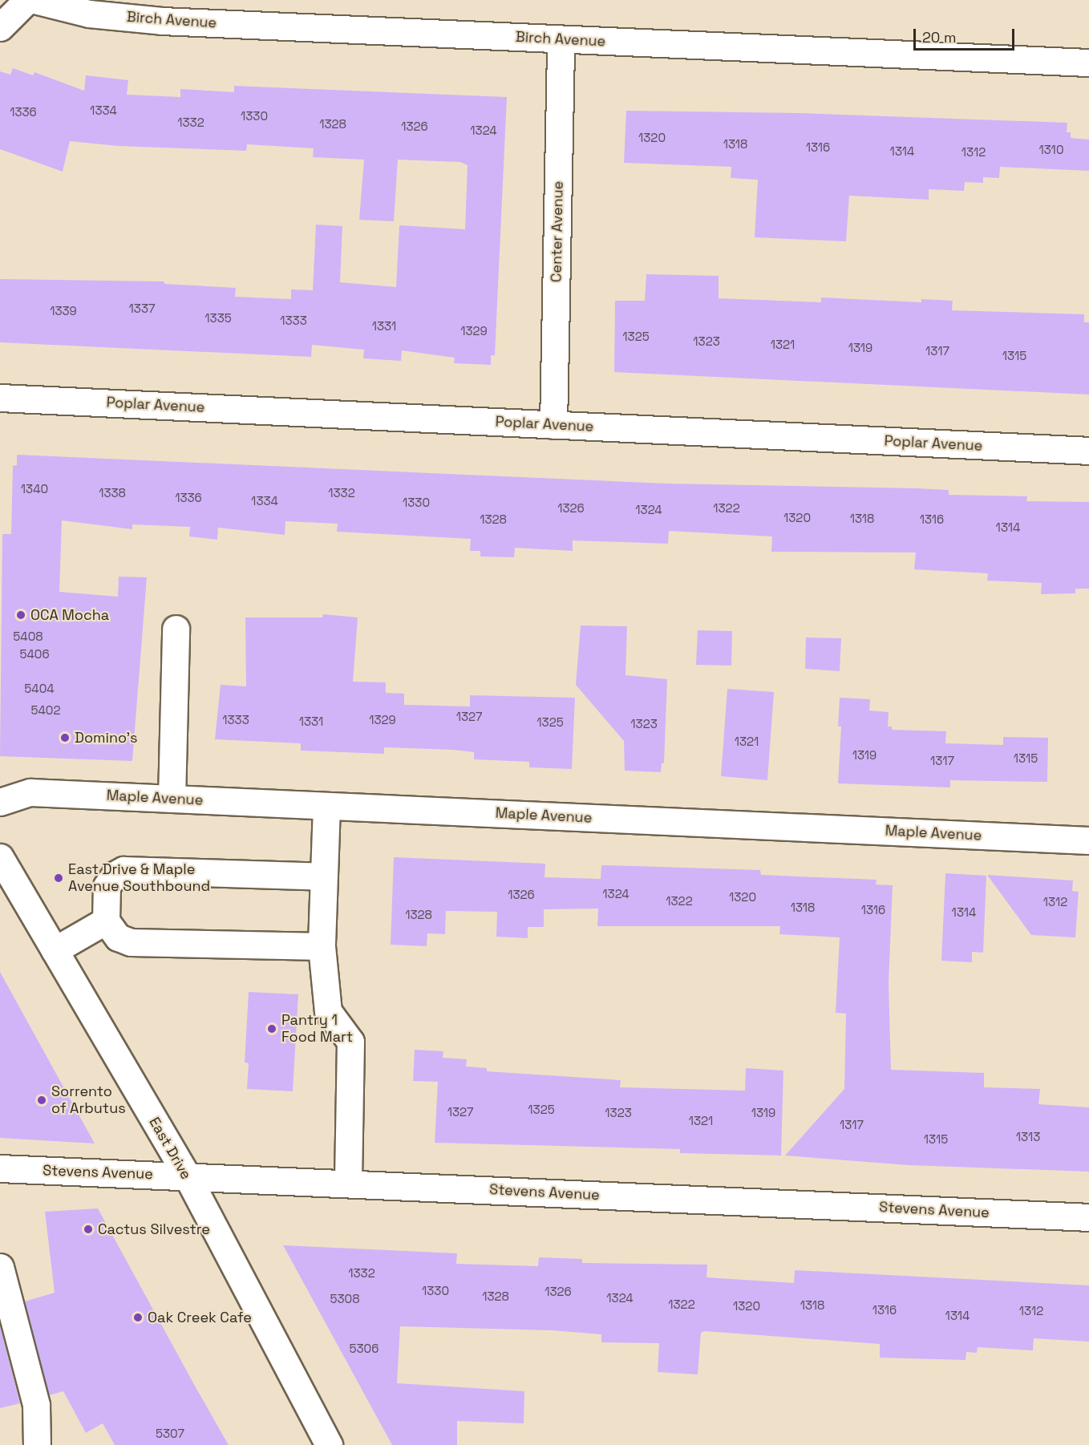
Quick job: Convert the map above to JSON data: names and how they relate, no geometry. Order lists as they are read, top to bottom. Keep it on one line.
{"streets":{"street":["Birch Avenue","Center Avenue","Poplar Avenue","Maple Avenue","East Drive","Stevens Avenue"]},"crossings":[["Birch Avenue","Center Avenue"],["Center Avenue","Poplar Avenue"],["East Drive","Stevens Avenue"]],"places":["OCA Mocha","Domino's","East Drive & Maple Avenue Southbound","Pantry 1 Food Mart","Sorrento of Arbutus","Cactus Silvestre","Oak Creek Cafe"],"house_numbers":["1334","1336","1330","1332","1328","1326","1324","1320","1318","1316","1310","1314","1312","1337","1339","1335","1333","1331","1329","1325","1323","1321","1319","1317","1315","1340","1338","1332","1336","1334","1330","1326","1322","1324","1320","1318","1328","1316","1314","5408","5406","5404","5402","1327","1333","1329","1331","1325","1323","1321","1319","1315","1317","1324","1326","1320","1322","1312","1318","1316","1314","1328","1325","1327","1323","1319","1321","1317","1313","1315","1332","1330","1326","1328","1324","5308","1322","1318","1320","1316","1312","1314","5306","5307"],"scale_bar":"20 m"}
